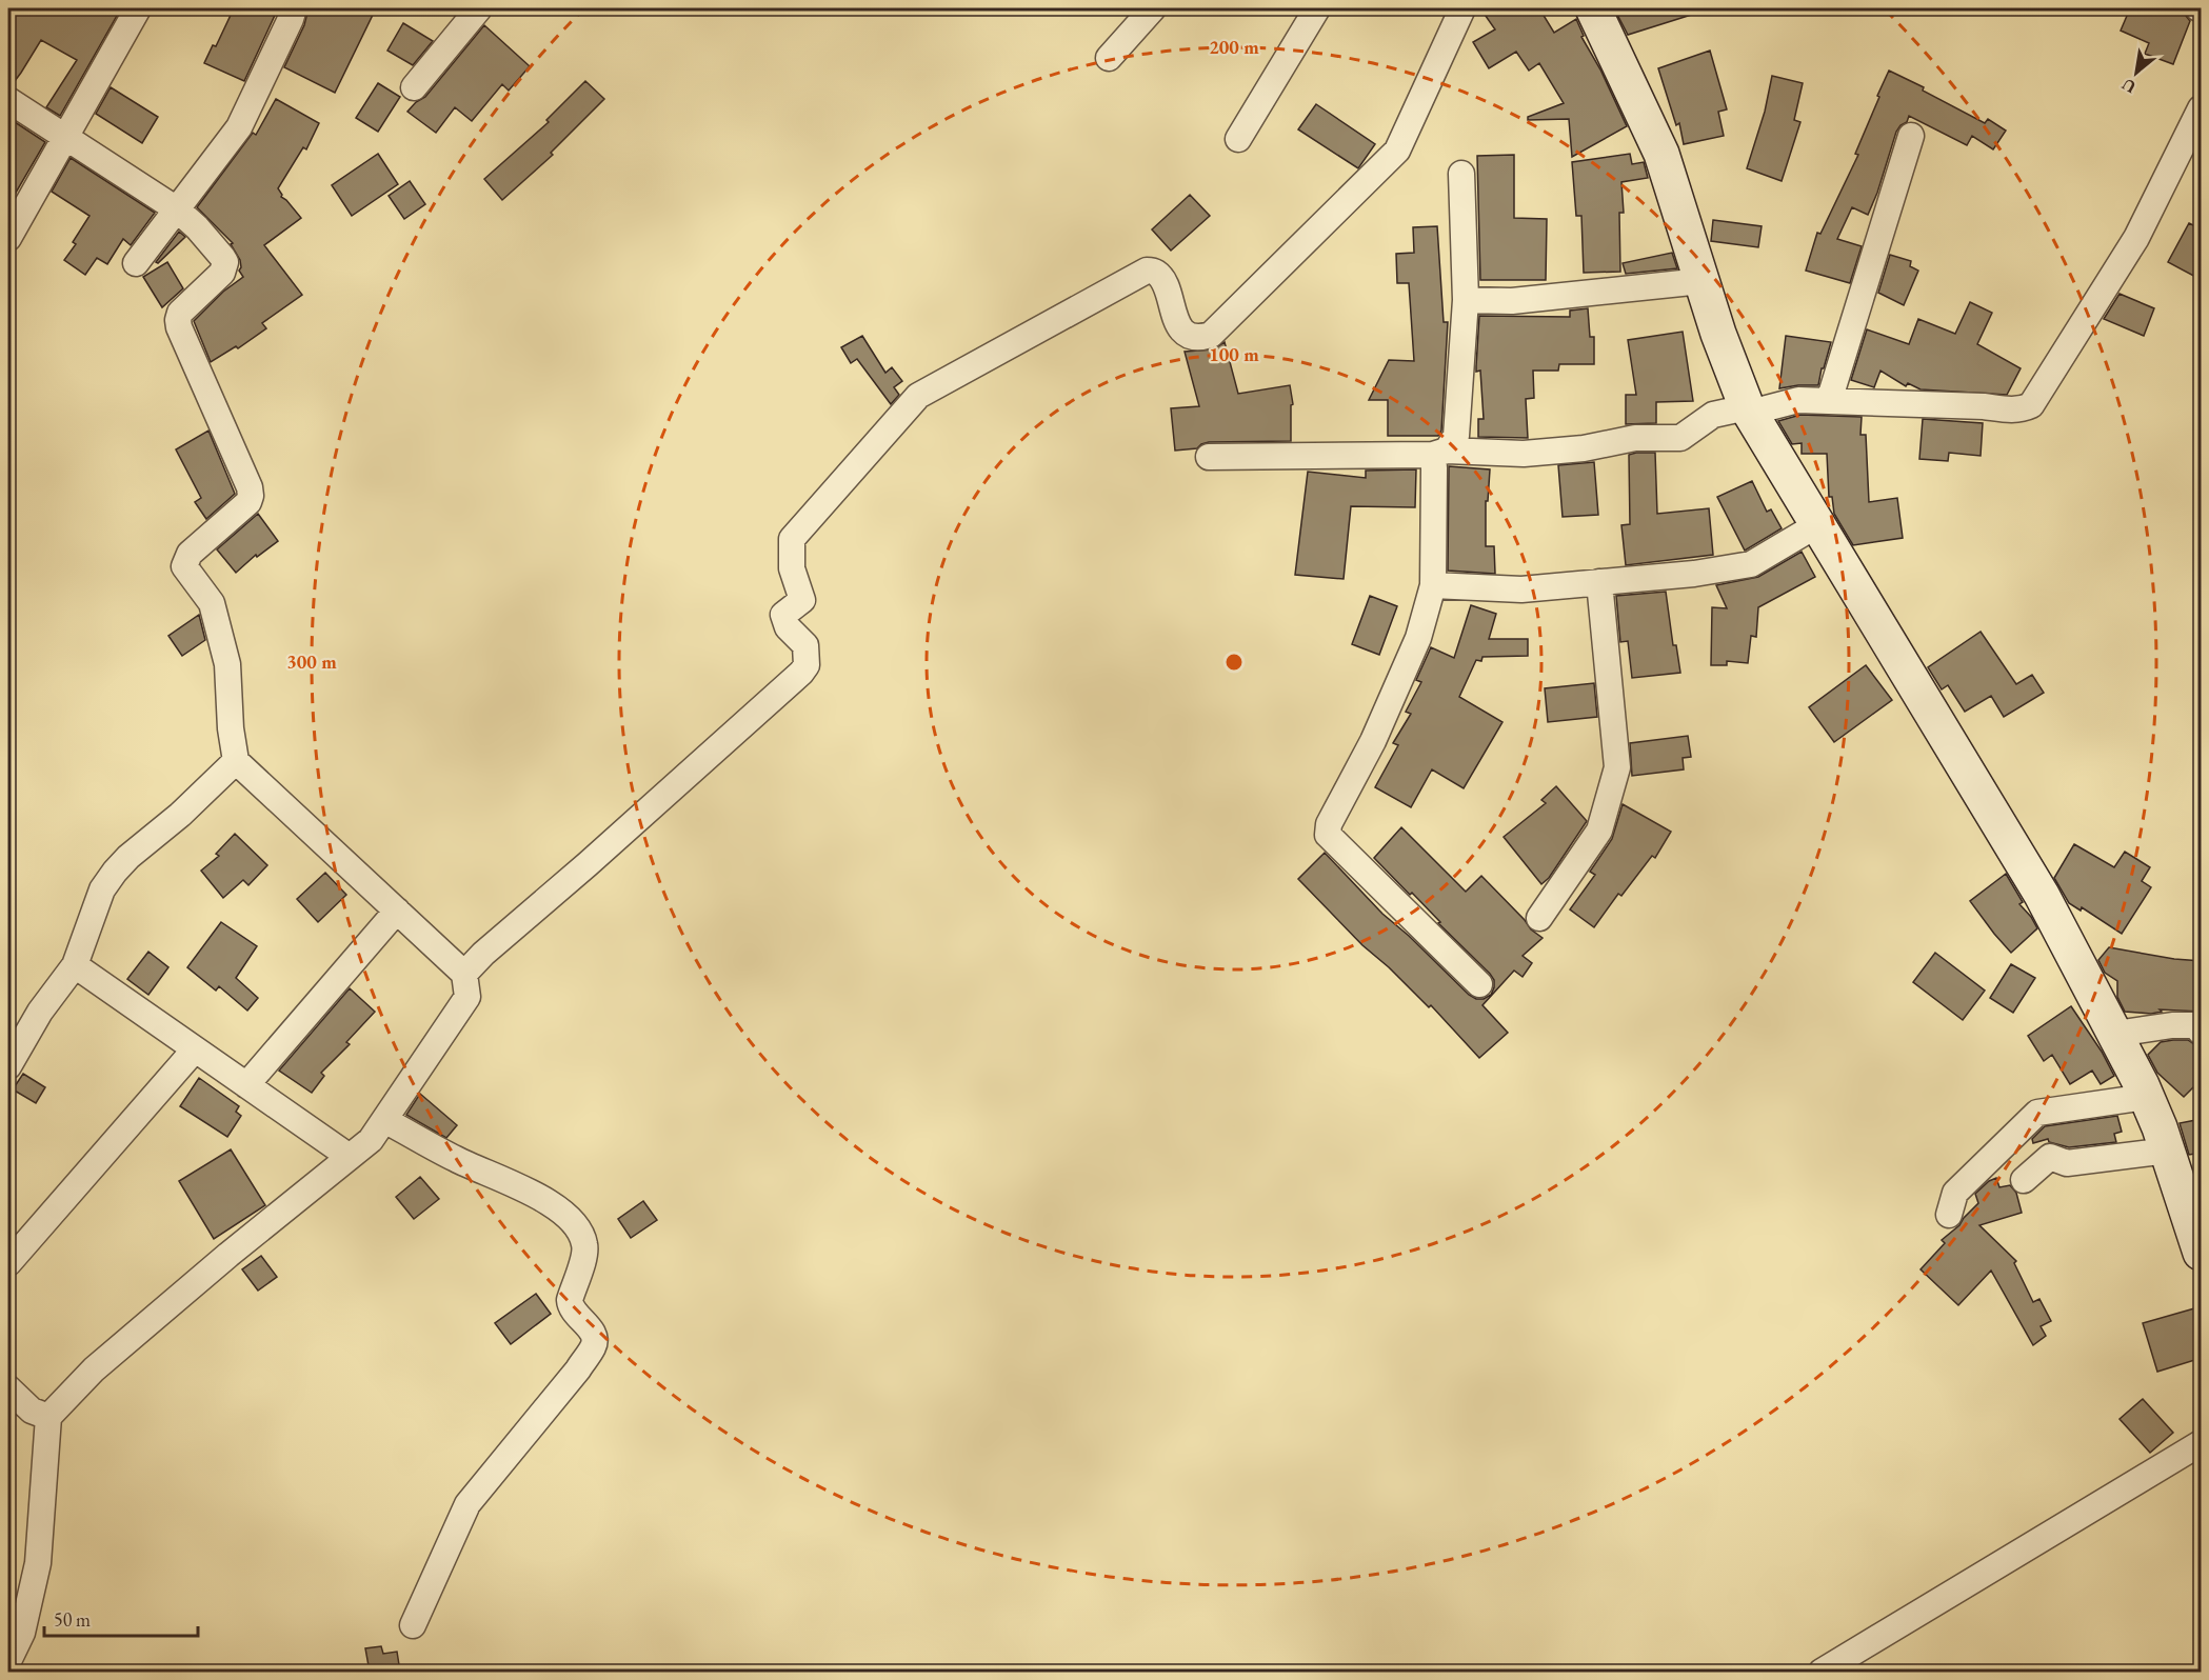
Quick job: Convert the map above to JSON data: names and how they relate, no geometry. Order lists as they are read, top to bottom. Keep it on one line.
{"scale_bar":"50 m","north":"bottom left","rings":["200 m","100 m","300 m"]}
